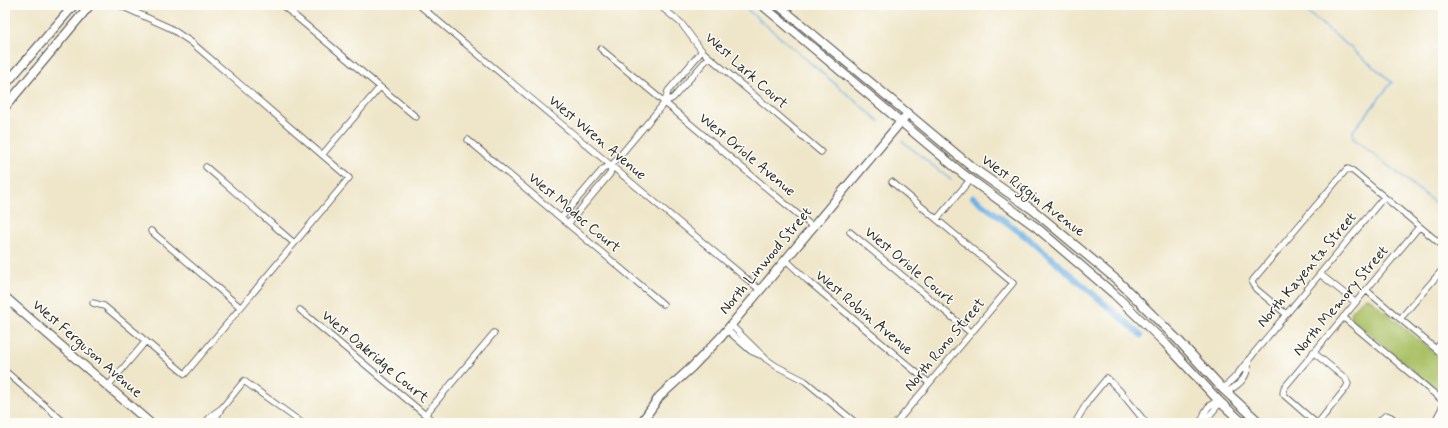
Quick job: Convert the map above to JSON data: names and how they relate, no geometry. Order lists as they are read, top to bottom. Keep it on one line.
{"streets":{"main road":["West Riggin Avenue","North Linwood Street","West Ferguson Avenue"],"street":["West Lark Court","West Wren Avenue","West Oriole Avenue","West Modoc Court","West Oriole Court","North Kayenta Street","North Memory Street","West Robin Avenue","North Rono Street","West Oakridge Court"]},"crossings":[["West Wren Avenue","North Linwood Street"],["West Oriole Avenue","North Linwood Street"],["West Riggin Avenue","North Linwood Street"],["West Riggin Avenue","North Kayenta Street"],["North Linwood Street","West Robin Avenue"],["West Oriole Court","North Rono Street"],["West Robin Avenue","North Rono Street"]]}
